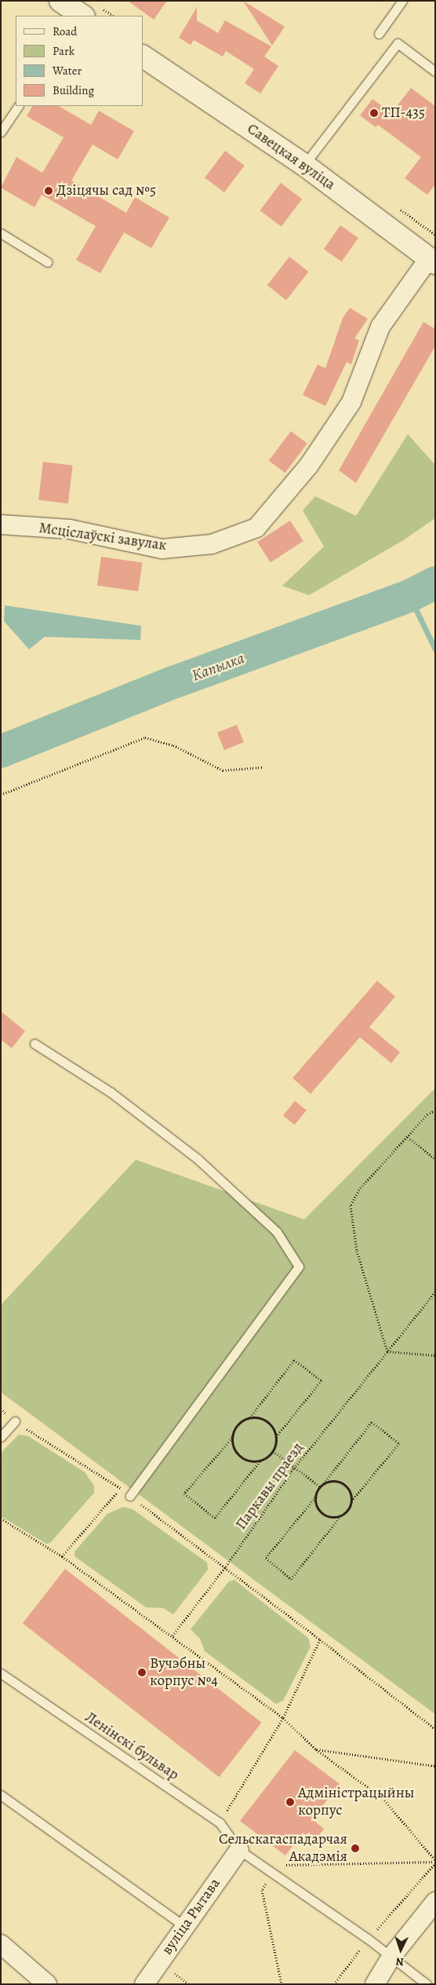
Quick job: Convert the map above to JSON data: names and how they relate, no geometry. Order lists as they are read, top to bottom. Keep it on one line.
{"streets":{"main road":["Савецкая вуліца"],"street":["Мсціслаўскі завулак","вуліца Рытава"],"lane":["Ленінскі бульвар"],"path":["Паркавы праезд"]},"crossings":[["Савецкая вуліца","Мсціслаўскі завулак"],["Ленінскі бульвар","вуліца Рытава"]],"water":["Капылка"],"places":["ТП-435","Дзіцячы сад №5","Вучэбны корпус №4","Адміністрацыйны корпус","Сельскагаспадарчая Акадэмія"],"legend":["Road","Park","Water","Building"],"north":"bottom"}
